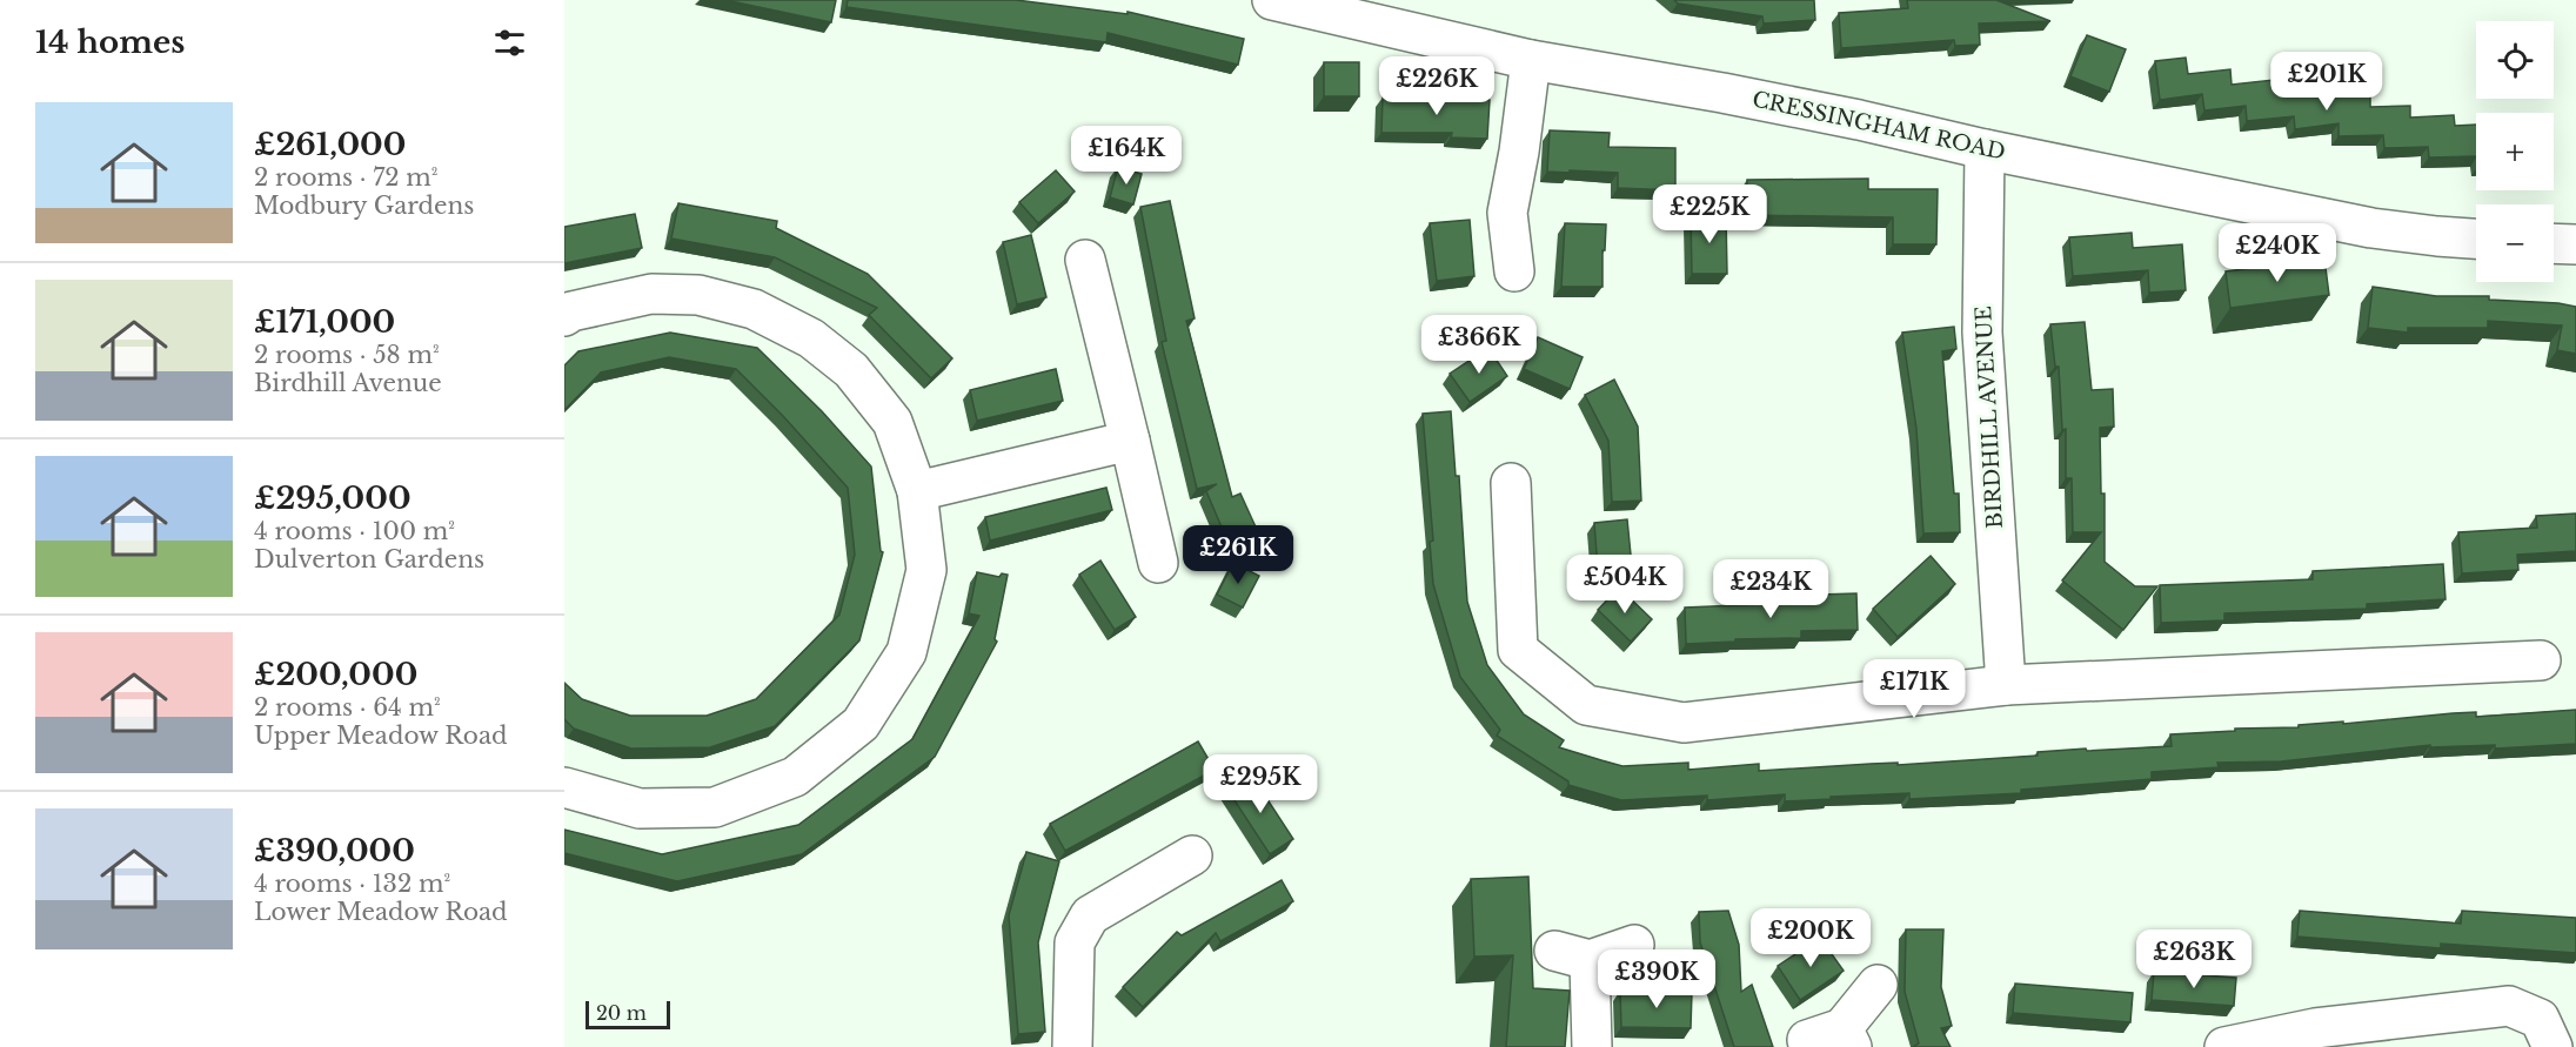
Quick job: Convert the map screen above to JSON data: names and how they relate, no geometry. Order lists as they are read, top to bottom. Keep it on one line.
{"streets":{"street":["CRESSINGHAM ROAD","BIRDHILL AVENUE"]},"crossings":[["CRESSINGHAM ROAD","BIRDHILL AVENUE"]],"scale_bar":"20 m","page":{"heading":"14 homes","map_buttons":["+","−"],"price":["£201K","£226K","£164K","£225K","£240K","£366K","£261K","£504K","£234K","£171K","£295K","£200K","£263K","£390K"],"list":[{"name":"£261,000","note":"2 rooms · 72 m² · Modbury Gardens"},{"name":"£171,000","note":"2 rooms · 58 m² · Birdhill Avenue"},{"name":"£295,000","note":"4 rooms · 100 m² · Dulverton Gardens"},{"name":"£200,000","note":"2 rooms · 64 m² · Upper Meadow Road"},{"name":"£390,000","note":"4 rooms · 132 m² · Lower Meadow Road"}],"scale":"20 m"}}
